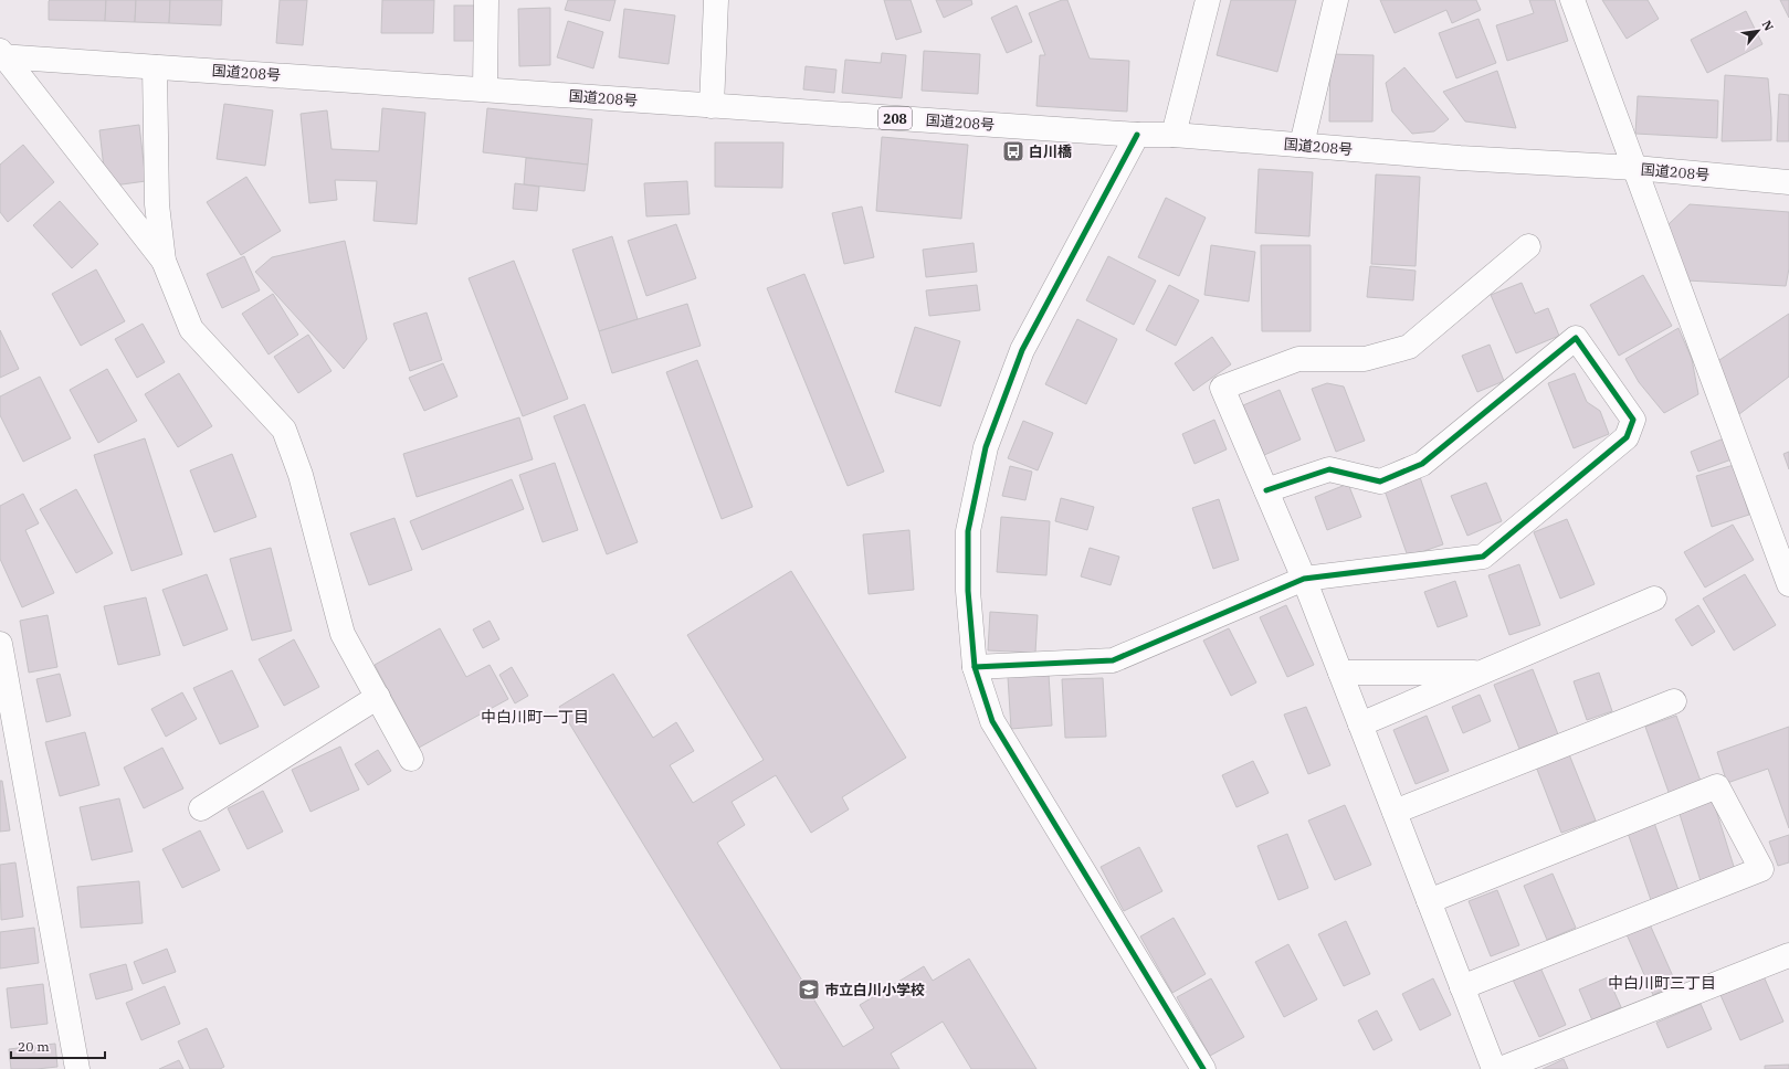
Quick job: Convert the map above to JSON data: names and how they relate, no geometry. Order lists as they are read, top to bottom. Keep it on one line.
{"streets":{"main road":["国道208号","208"]},"districts":["中白川町一丁目","中白川町三丁目"],"places":{"bus stop":["白川橋"],"school or university":["市立白川小学校"]},"scale_bar":"20 m","north":"top right"}
